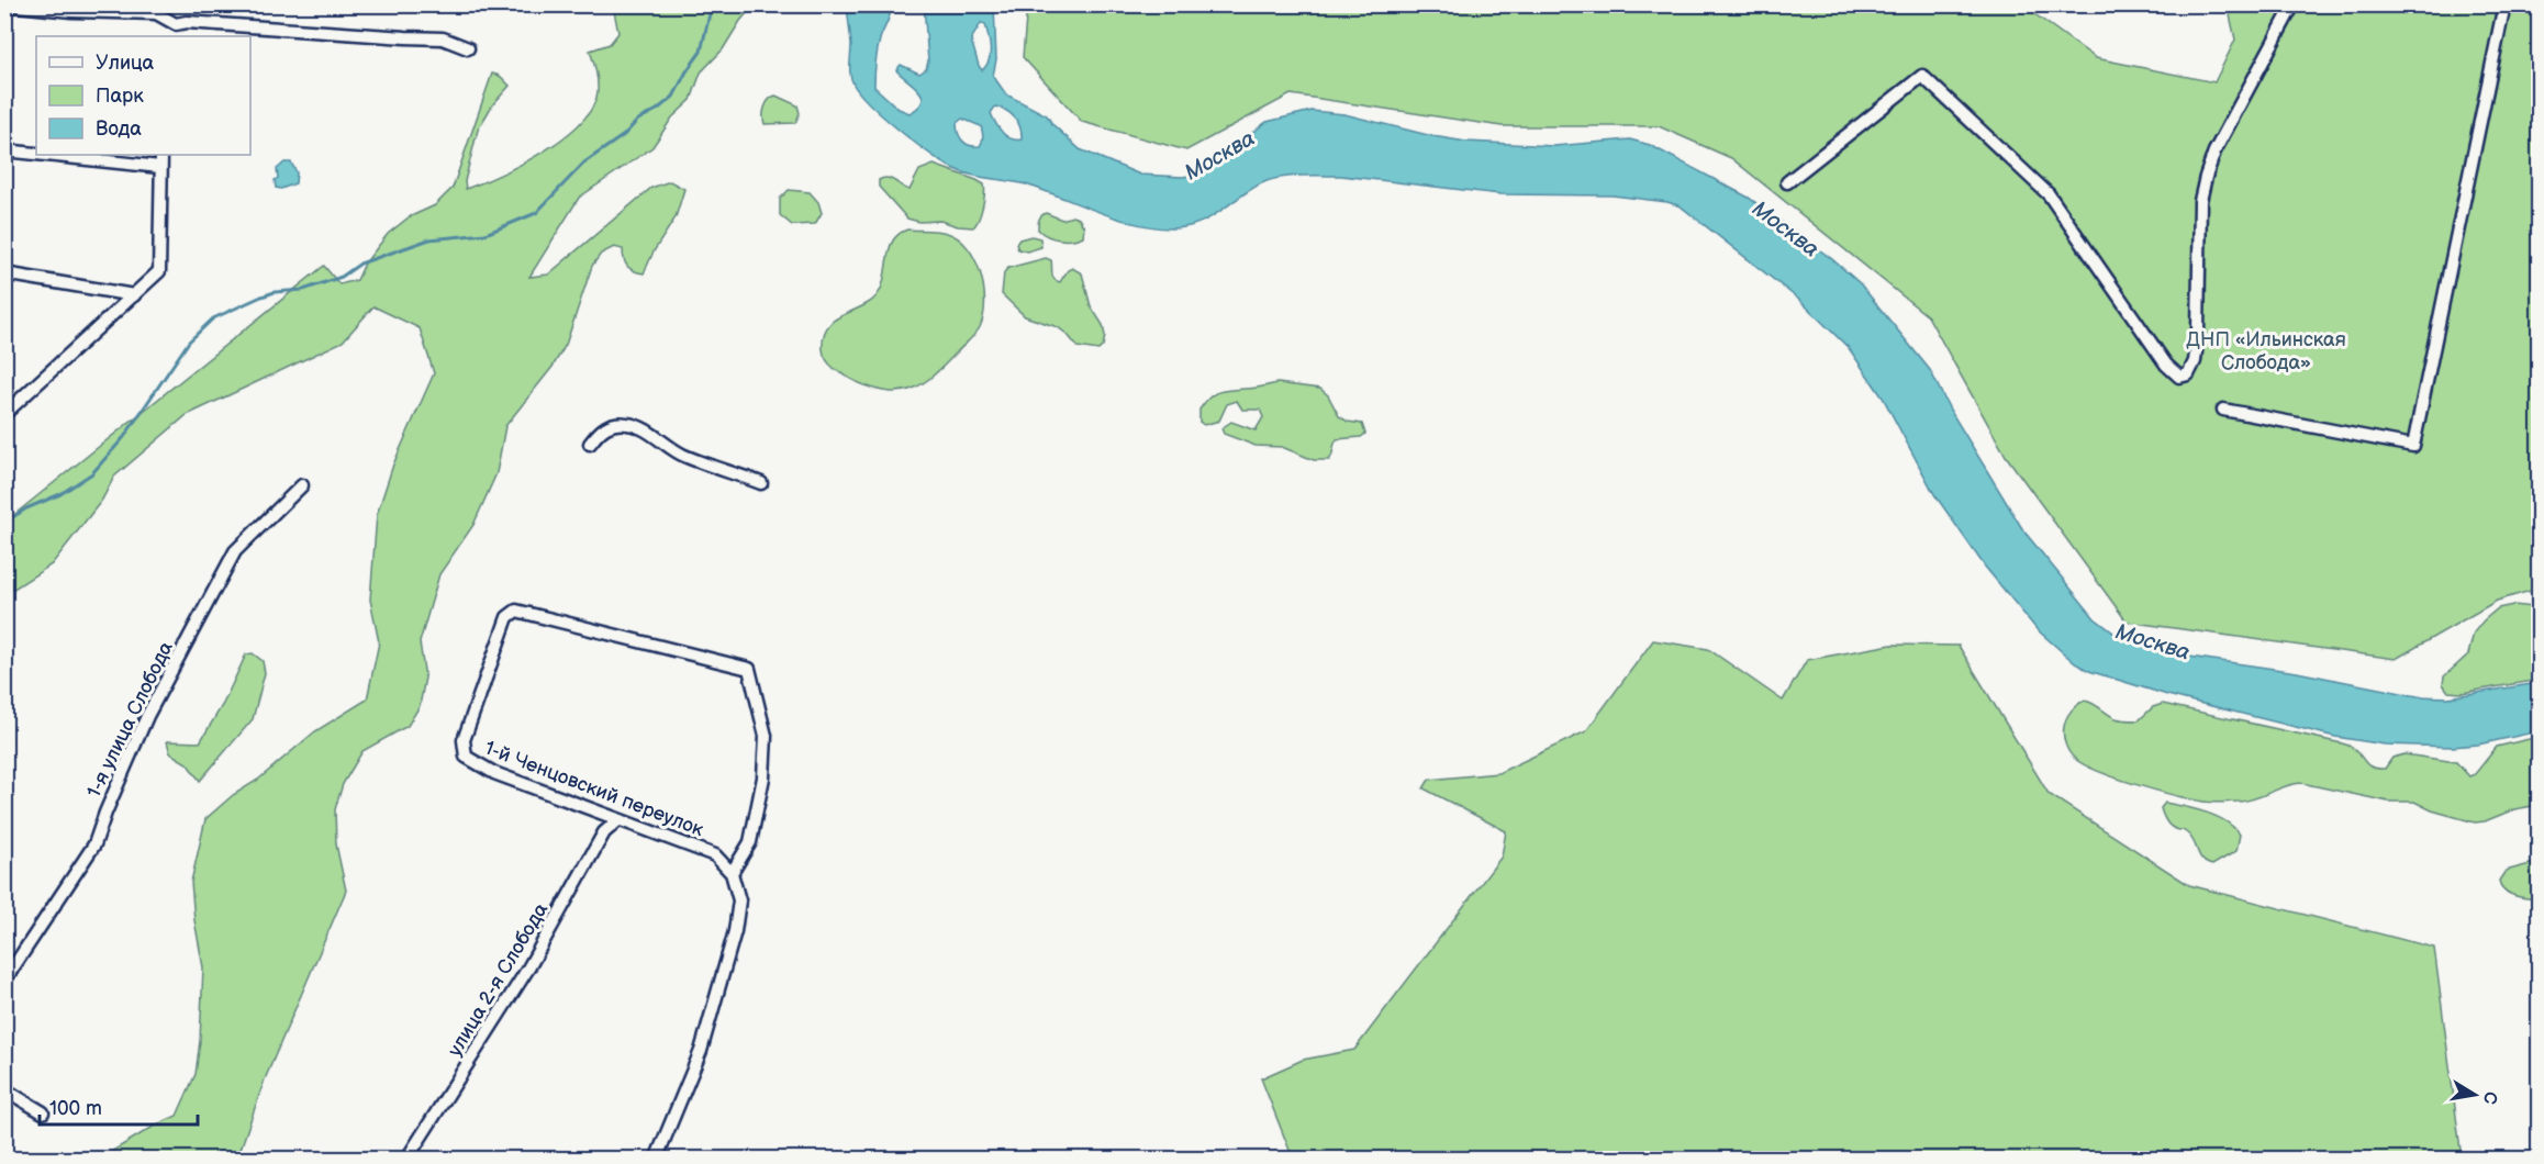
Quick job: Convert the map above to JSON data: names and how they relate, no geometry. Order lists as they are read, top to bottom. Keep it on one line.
{"streets":{"street":["1-я улица Слобода","1-й Ченцовский переулок","улица 2-я Слобода"]},"crossings":[["1-й Ченцовский переулок","улица 2-я Слобода"]],"water":["Москва"],"parks":["ДНП «Ильинская Слобода»"],"legend":["Улица","Парк","Вода"],"scale_bar":"100 m","north":"right"}
